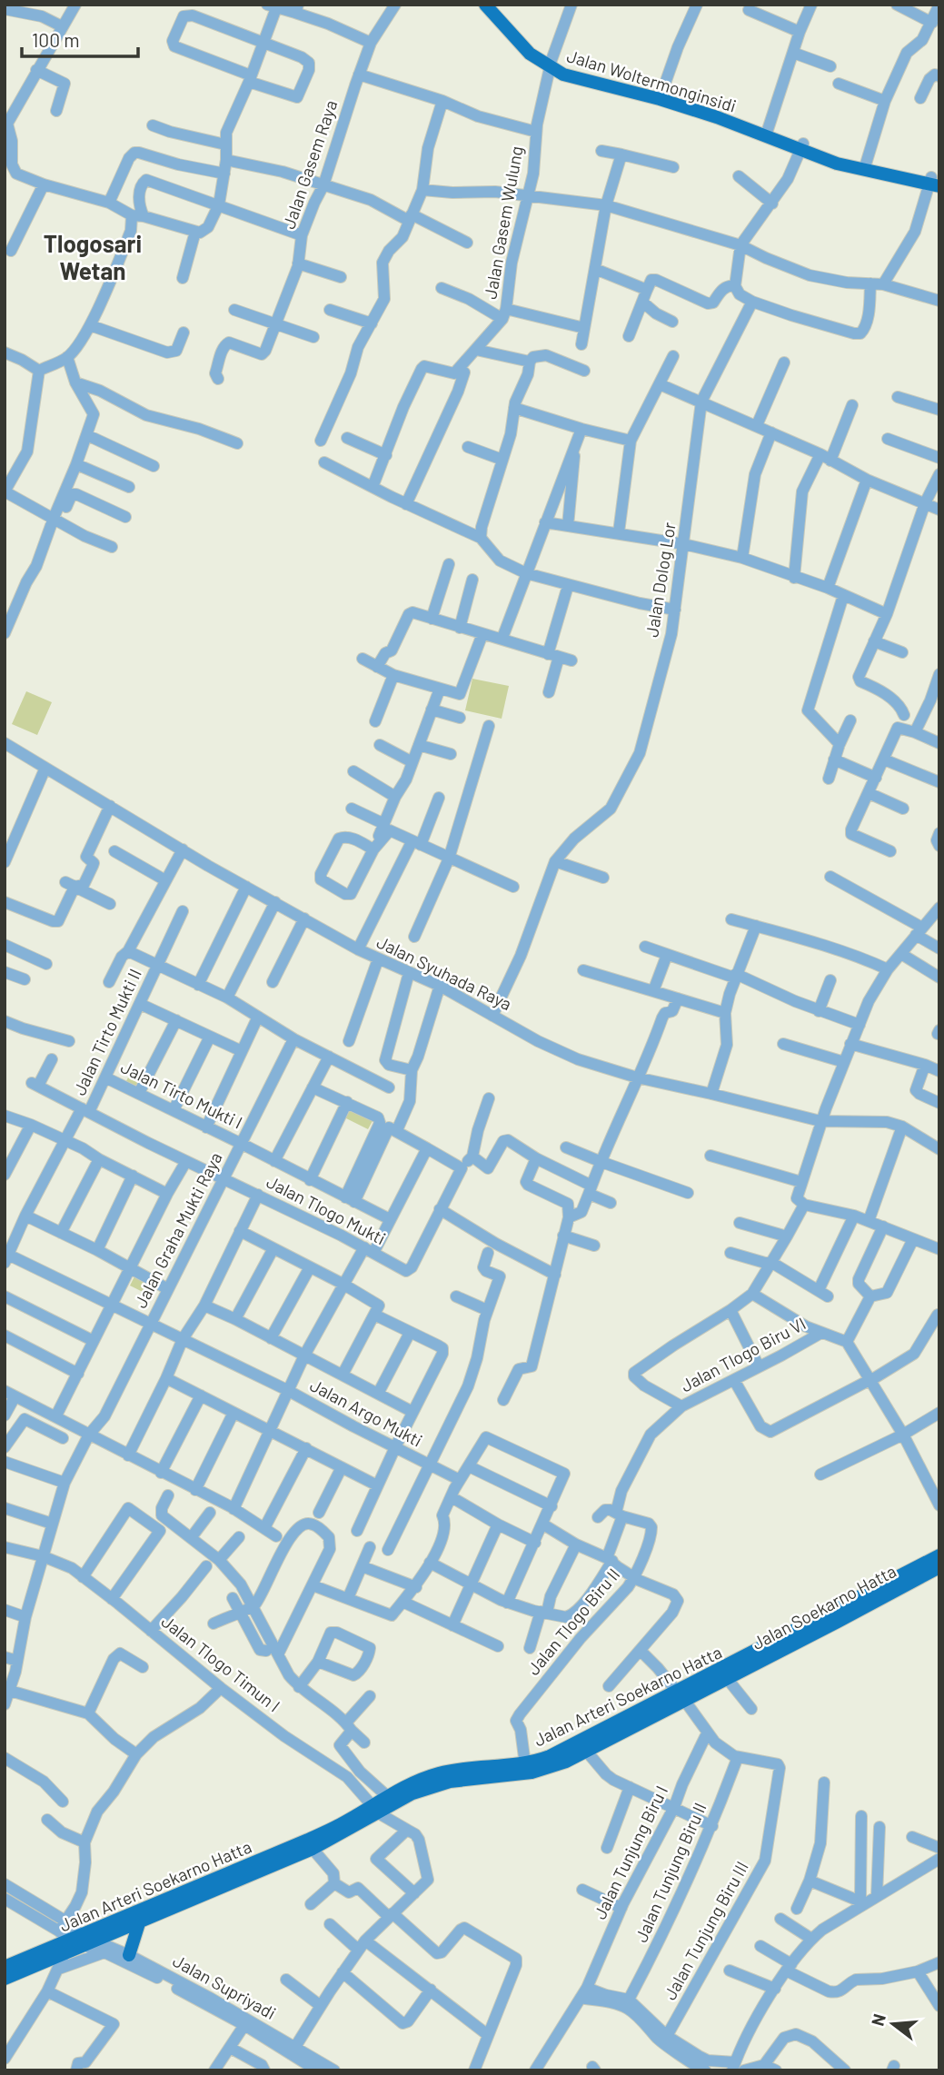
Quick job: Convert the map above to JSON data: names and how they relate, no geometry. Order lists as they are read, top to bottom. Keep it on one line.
{"streets":{"main road":["Jalan Woltermonginsidi","Jalan Soekarno Hatta","Jalan Arteri Soekarno Hatta"],"street":["Jalan Gasem Raya","Jalan Gasem Wulung","Jalan Dolog Lor","Jalan Syuhada Raya","Jalan Tirto Mukti II","Jalan Tirto Mukti I","Jalan Tlogo Mukti","Jalan Graha Mukti Raya","Jalan Tlogo Biru VI","Jalan Argo Mukti","Jalan Tlogo Biru II","Jalan Tlogo Timun I","Jalan Tunjung Biru I","Jalan Tunjung Biru II","Jalan Tunjung Biru III","Jalan Supriyadi"]},"crossings":[["Jalan Woltermonginsidi","Jalan Gasem Wulung"],["Jalan Dolog Lor","Jalan Syuhada Raya"],["Jalan Tirto Mukti II","Jalan Tirto Mukti I"],["Jalan Tirto Mukti II","Jalan Tlogo Mukti"],["Jalan Tirto Mukti II","Jalan Argo Mukti"],["Jalan Tirto Mukti I","Jalan Graha Mukti Raya"],["Jalan Tlogo Mukti","Jalan Graha Mukti Raya"],["Jalan Graha Mukti Raya","Jalan Argo Mukti"],["Jalan Graha Mukti Raya","Jalan Tlogo Timun I"],["Jalan Tlogo Biru VI","Jalan Tlogo Biru II"],["Jalan Soekarno Hatta","Jalan Tlogo Timun I"],["Jalan Soekarno Hatta","Jalan Arteri Soekarno Hatta"],["Jalan Soekarno Hatta","Jalan Supriyadi"],["Jalan Tlogo Biru II","Jalan Arteri Soekarno Hatta"],["Jalan Tlogo Timun I","Jalan Arteri Soekarno Hatta"],["Jalan Arteri Soekarno Hatta","Jalan Supriyadi"],["Jalan Tunjung Biru II","Jalan Tunjung Biru III"]],"districts":["Tlogosari Wetan"],"scale_bar":"100 m","north":"left"}
